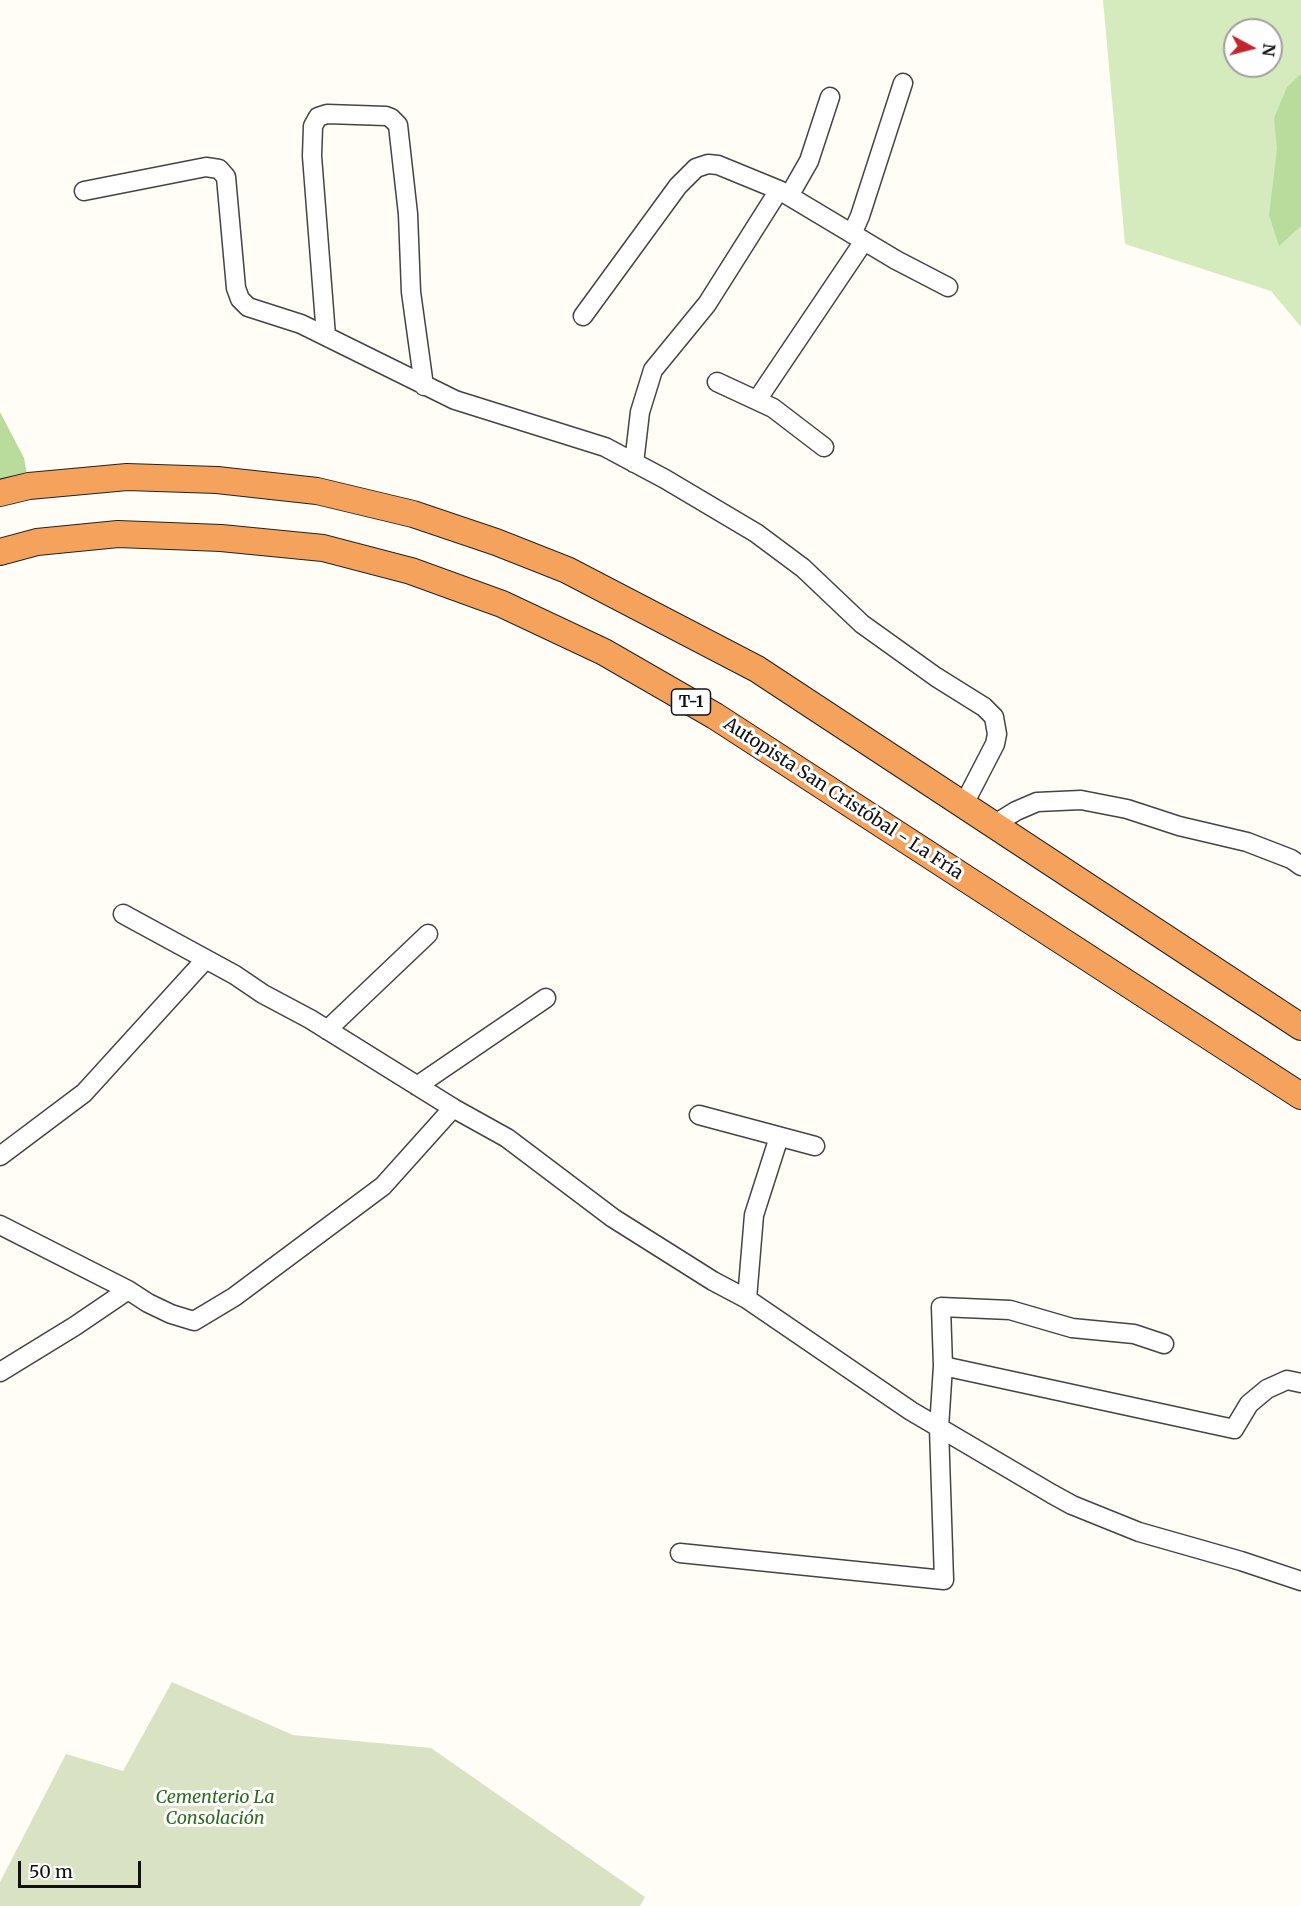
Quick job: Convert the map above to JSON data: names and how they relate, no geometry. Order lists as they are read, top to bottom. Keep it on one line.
{"streets":{"highway":["T-1","Autopista San Cristóbal - La Fría"]},"parks":["Cementerio La Consolación"],"scale_bar":"50 m","north":"right"}
